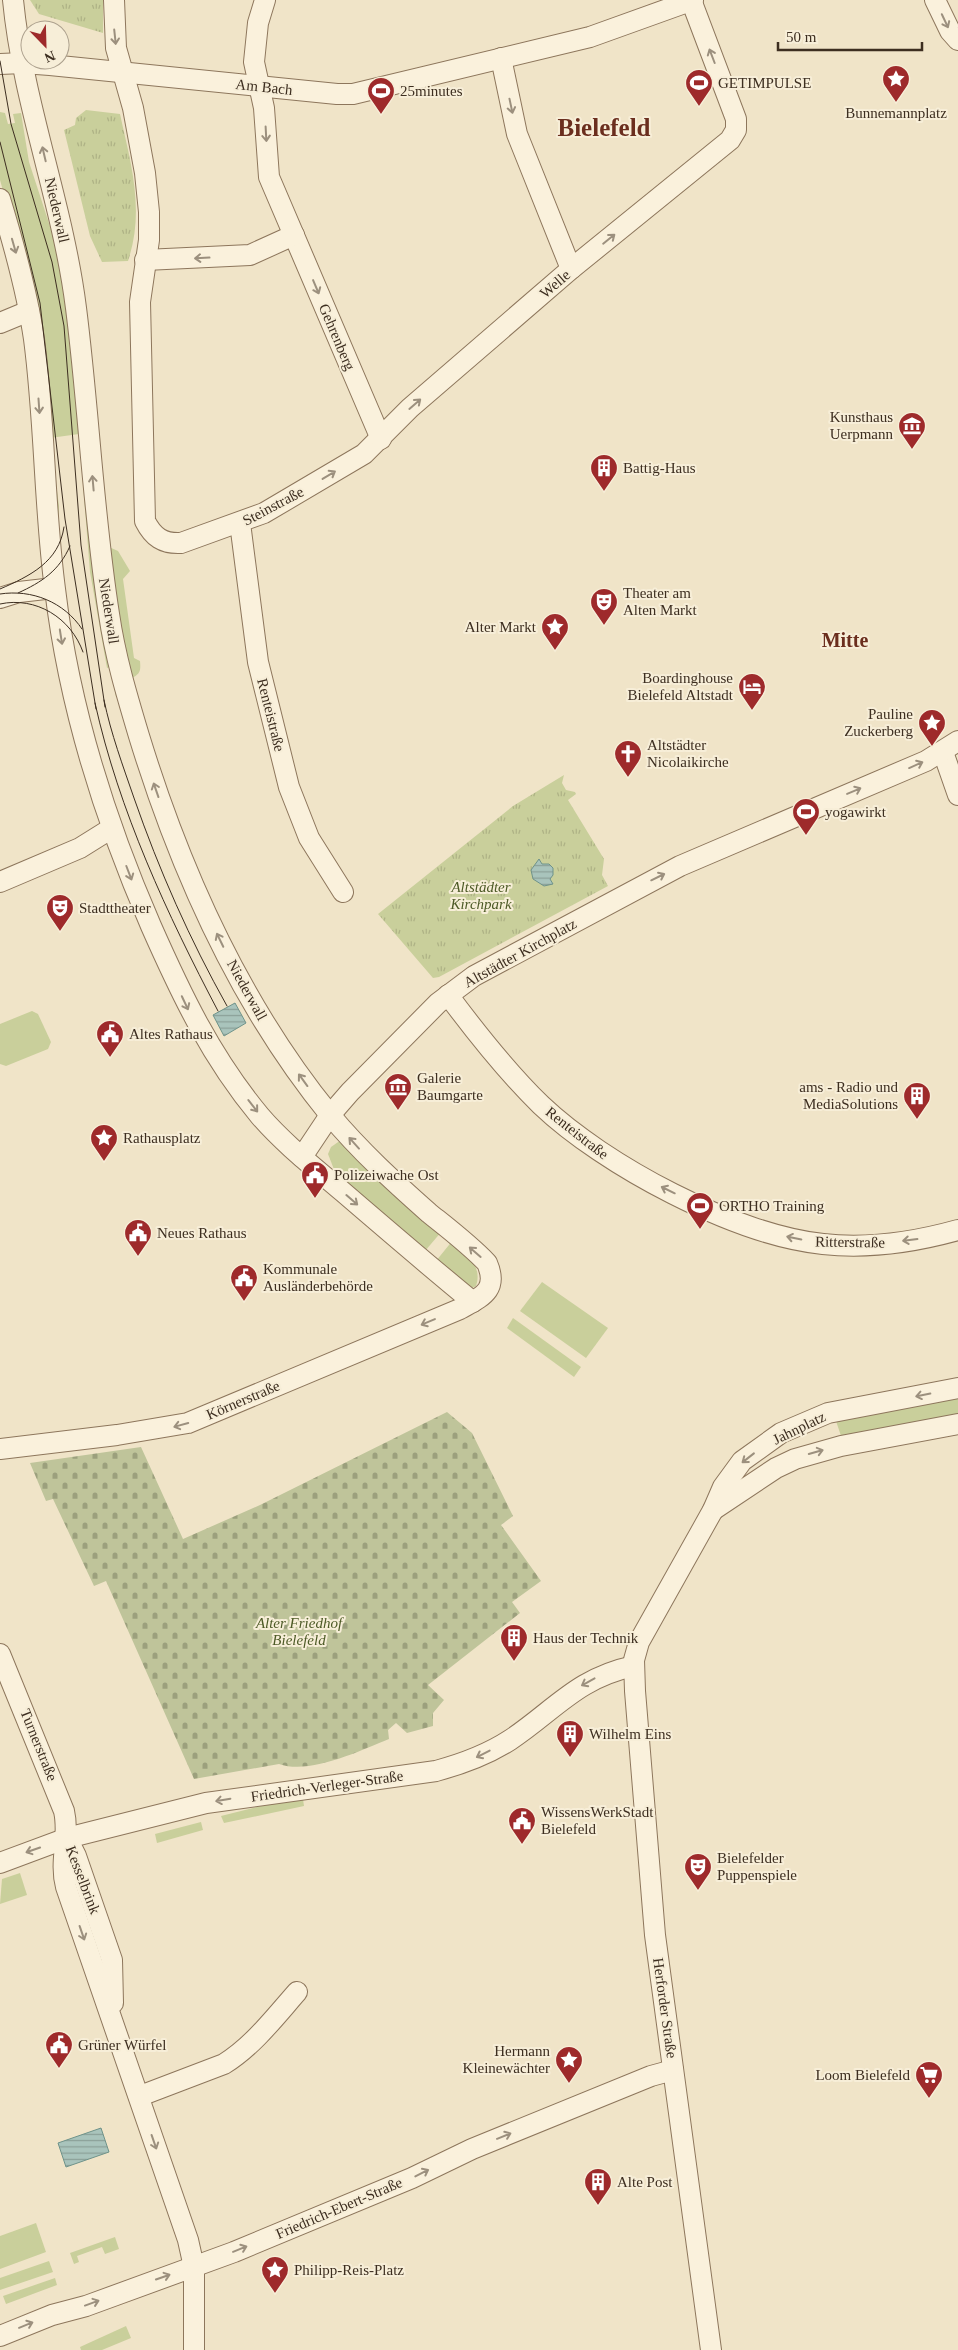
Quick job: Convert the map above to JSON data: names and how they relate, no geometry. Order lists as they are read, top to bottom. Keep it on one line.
{"streets":{"street":["Am Bach","Niederwall","Welle","Gehrenberg","Steinstraße","Renteistraße","Altstädter Kirchplatz","Ritterstraße","Körnerstraße","Jahnplatz","Turnerstraße","Friedrich-Verleger-Straße","Kesselbrink","Herforder Straße","Friedrich-Ebert-Straße"]},"crossings":[["Am Bach","Welle"],["Am Bach","Gehrenberg"],["Niederwall","Altstädter Kirchplatz"],["Niederwall","Körnerstraße"],["Welle","Gehrenberg"],["Welle","Steinstraße"],["Gehrenberg","Steinstraße"],["Steinstraße","Renteistraße"],["Renteistraße","Altstädter Kirchplatz"],["Renteistraße","Ritterstraße"],["Jahnplatz","Friedrich-Verleger-Straße"],["Jahnplatz","Herforder Straße"],["Turnerstraße","Friedrich-Verleger-Straße"],["Turnerstraße","Kesselbrink"],["Friedrich-Verleger-Straße","Kesselbrink"],["Friedrich-Verleger-Straße","Herforder Straße"],["Kesselbrink","Friedrich-Ebert-Straße"],["Herforder Straße","Friedrich-Ebert-Straße"]],"one_way":["Welle","Renteistraße","Altstädter Kirchplatz","Ritterstraße","Körnerstraße","Friedrich-Verleger-Straße","Friedrich-Ebert-Straße"],"districts":["Bielefeld","Mitte"],"parks":["Altstädter Kirchpark","Alter Friedhof Bielefeld"],"places":{"place":["Bunnemannplatz","Alter Markt","Pauline Zuckerberg","Rathausplatz","Hermann Kleinewächter","Philipp-Reis-Platz"],"sports":["GETIMPULSE","25minutes","yogawirkt","ORTHO Training"],"museum":["Kunsthaus Uerpmann","Galerie Baumgarte"],"building":["Battig-Haus","ams - Radio und MediaSolutions","Haus der Technik","Wilhelm Eins","Alte Post"],"theatre":["Theater am Alten Markt","Stadttheater","Bielefelder Puppenspiele"],"hotel":["Boardinghouse Bielefeld Altstadt"],"church":["Altstädter Nicolaikirche"],"public building":["Altes Rathaus","Polizeiwache Ost","Neues Rathaus","Kommunale Ausländerbehörde","WissensWerkStadt Bielefeld","Grüner Würfel"],"supermarket":["Loom Bielefeld"]},"scale_bar":"50 m","north":"bottom right"}
